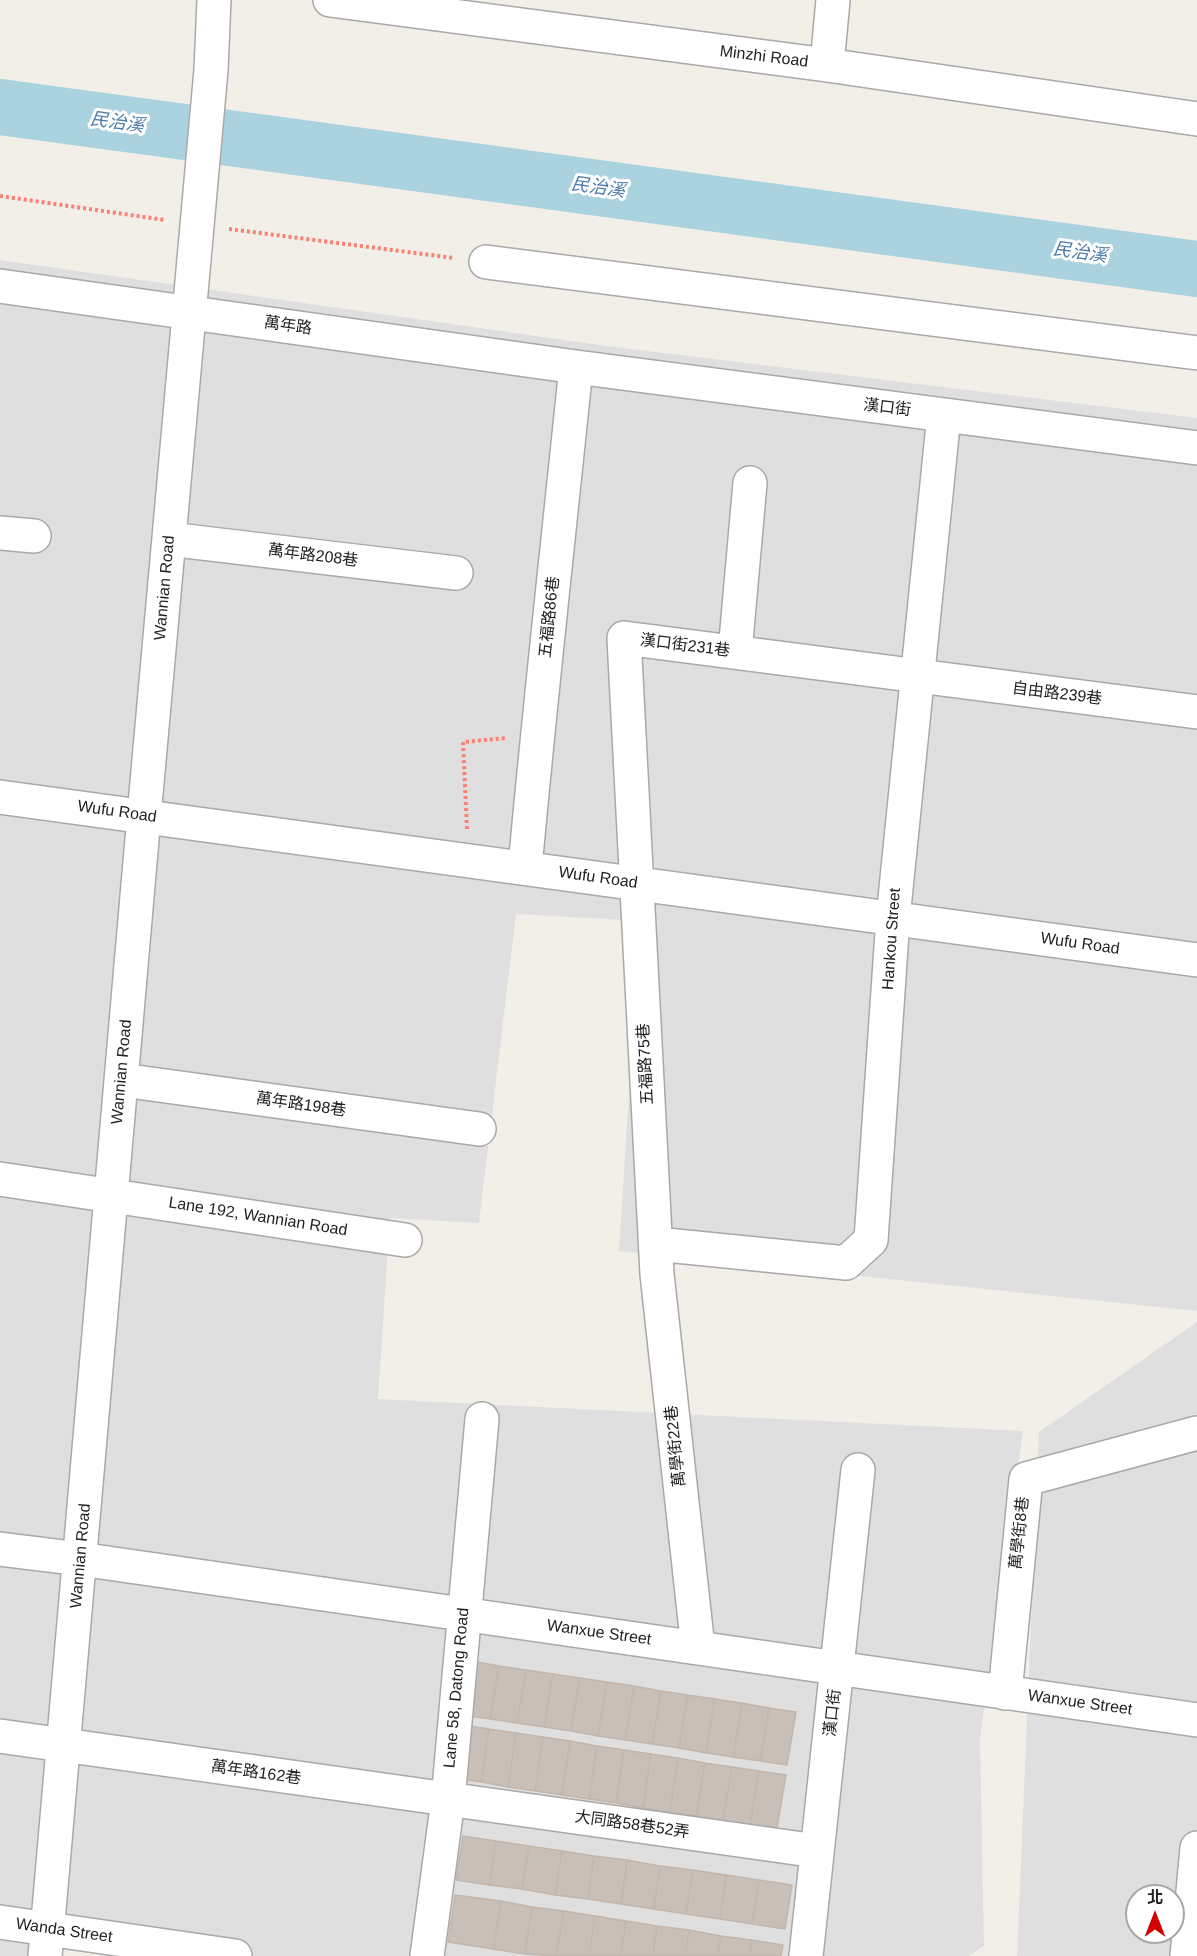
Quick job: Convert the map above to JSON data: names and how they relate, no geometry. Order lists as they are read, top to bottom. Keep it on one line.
{"streets":{"street":["Minzhi Road","萬年路","漢口街","萬年路208巷","Wannian Road","五福路86巷","漢口街231巷","自由路239巷","Wufu Road","Hankou Street","五福路75巷","萬年路198巷","Lane 192, Wannian Road","萬學街22巷","萬學街8巷","Wanxue Street","Lane 58, Datong Road","萬年路162巷","大同路58巷52弄","Wanda Street"]},"crossings":[["萬年路","漢口街"],["萬年路","Wannian Road"],["萬年路","五福路86巷"],["漢口街","五福路86巷"],["漢口街","Hankou Street"],["漢口街","Wanxue Street"],["漢口街","大同路58巷52弄"],["萬年路208巷","Wannian Road"],["Wannian Road","Wufu Road"],["Wannian Road","萬年路198巷"],["Wannian Road","Lane 192, Wannian Road"],["Wannian Road","Wanxue Street"],["Wannian Road","萬年路162巷"],["Wannian Road","Wanda Street"],["五福路86巷","Wufu Road"],["漢口街231巷","自由路239巷"],["漢口街231巷","Wufu Road"],["漢口街231巷","Hankou Street"],["漢口街231巷","五福路75巷"],["自由路239巷","Hankou Street"],["Wufu Road","Hankou Street"],["Wufu Road","五福路75巷"],["Hankou Street","五福路75巷"],["Hankou Street","萬學街22巷"],["五福路75巷","萬學街22巷"],["萬學街22巷","Wanxue Street"],["萬學街8巷","Wanxue Street"],["Wanxue Street","Lane 58, Datong Road"],["Lane 58, Datong Road","萬年路162巷"],["Lane 58, Datong Road","大同路58巷52弄"],["萬年路162巷","大同路58巷52弄"]],"water":["民治溪"],"north":"top"}
